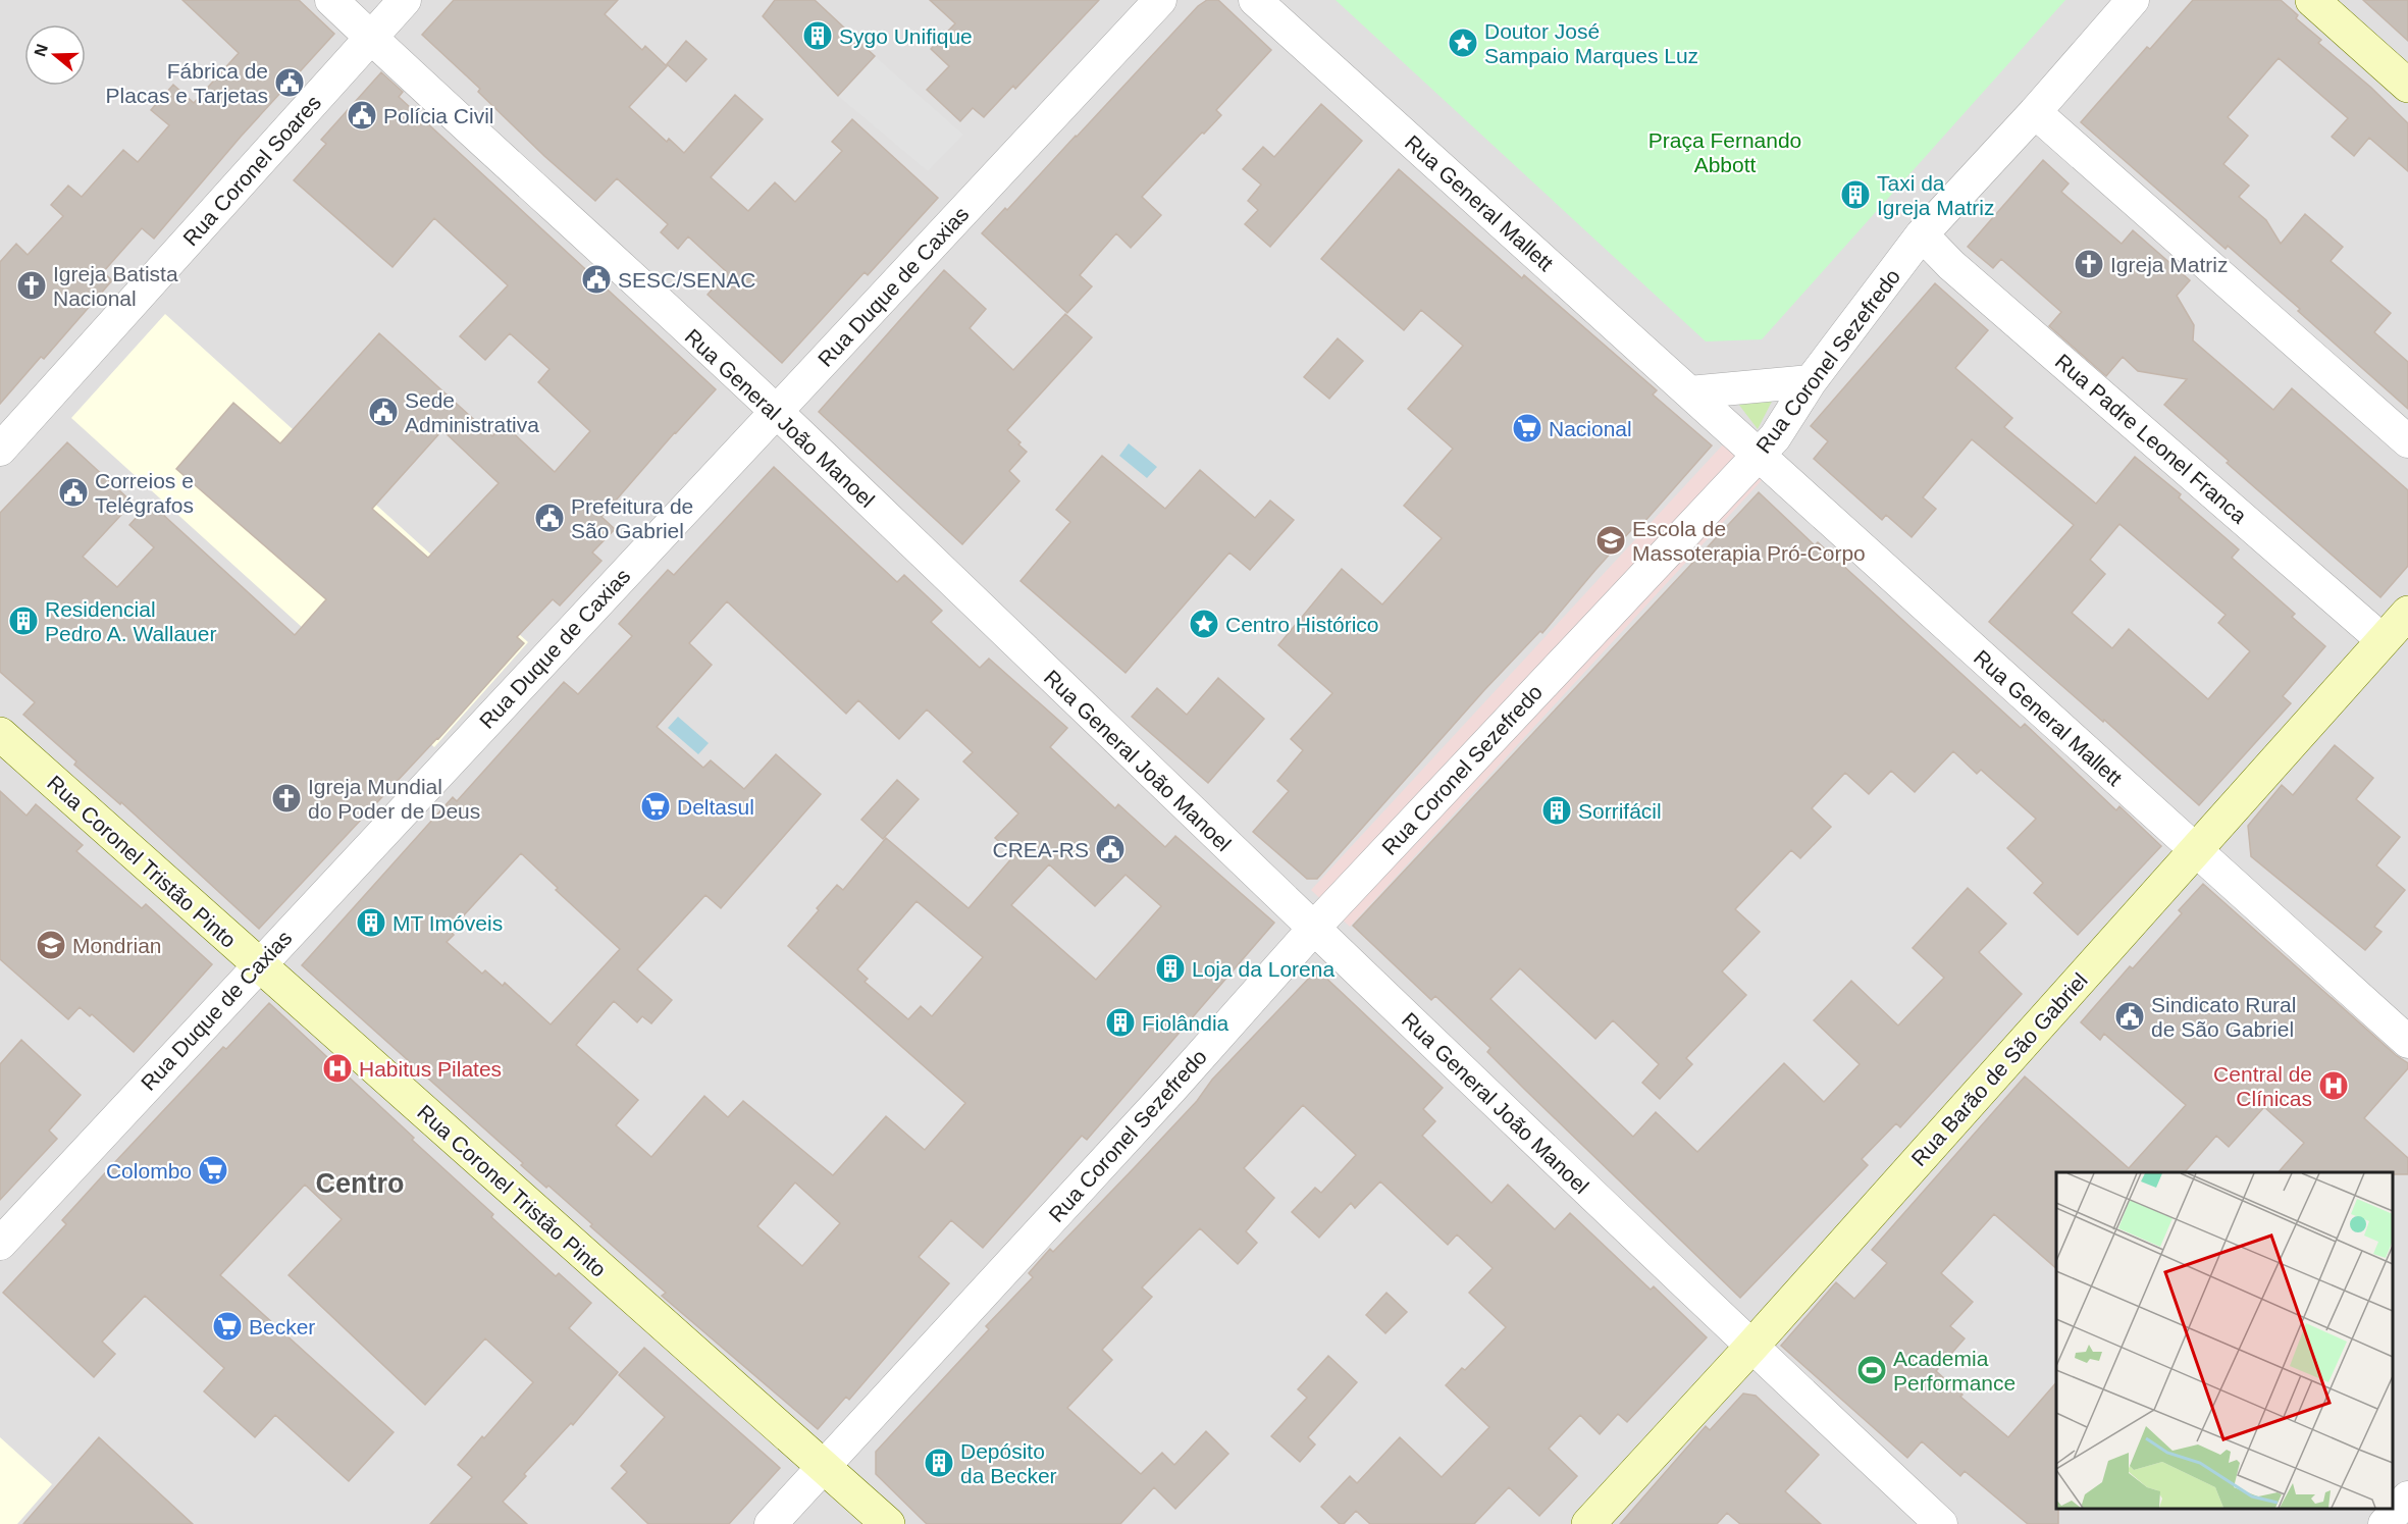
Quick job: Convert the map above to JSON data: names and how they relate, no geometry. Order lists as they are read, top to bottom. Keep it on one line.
{"streets":{"main road":["Rua Coronel Tristão Pinto","Rua Barão de São Gabriel"],"street":["Rua Coronel Soares","Rua General Mallett","Rua Duque de Caxias","Rua Coronel Sezefredo","Rua General João Manoel","Rua Padre Leonel Franca"]},"crossings":[["Rua Coronel Soares","Rua General João Manoel"],["Rua General Mallett","Rua Coronel Sezefredo"],["Rua General Mallett","Rua Barão de São Gabriel"],["Rua Duque de Caxias","Rua General João Manoel"],["Rua Duque de Caxias","Rua Coronel Tristão Pinto"],["Rua Coronel Sezefredo","Rua General João Manoel"],["Rua Coronel Sezefredo","Rua Padre Leonel Franca"],["Rua Coronel Sezefredo","Rua Coronel Tristão Pinto"],["Rua General João Manoel","Rua Barão de São Gabriel"],["Rua Padre Leonel Franca","Rua Barão de São Gabriel"]],"districts":["Centro"],"parks":["Praça Fernando Abbott"],"places":{"building":["Sygo Unifique","Taxi da Igreja Matriz","Residencial Pedro A. Wallauer","Sorrifácil","MT Imóveis","Loja da Lorena","Fiolândia","Depósito da Becker"],"place":["Doutor José Sampaio Marques Luz","Centro Histórico"],"public building":["Fábrica de Placas e Tarjetas","Polícia Civil","SESC/SENAC","Sede Administrativa","Correios e Telégrafos","Prefeitura de São Gabriel","CREA-RS","Sindicato Rural de São Gabriel"],"church":["Igreja Matriz","Igreja Batista Nacional","Igreja Mundial do Poder de Deus"],"supermarket":["Nacional","Deltasul","Colombo","Becker"],"school or university":["Escola de Massoterapia Pró-Corpo","Mondrian"],"hospital":["Habitus Pilates","Central de Clínicas"],"sports":["Academia Performance"]},"north":"left"}
